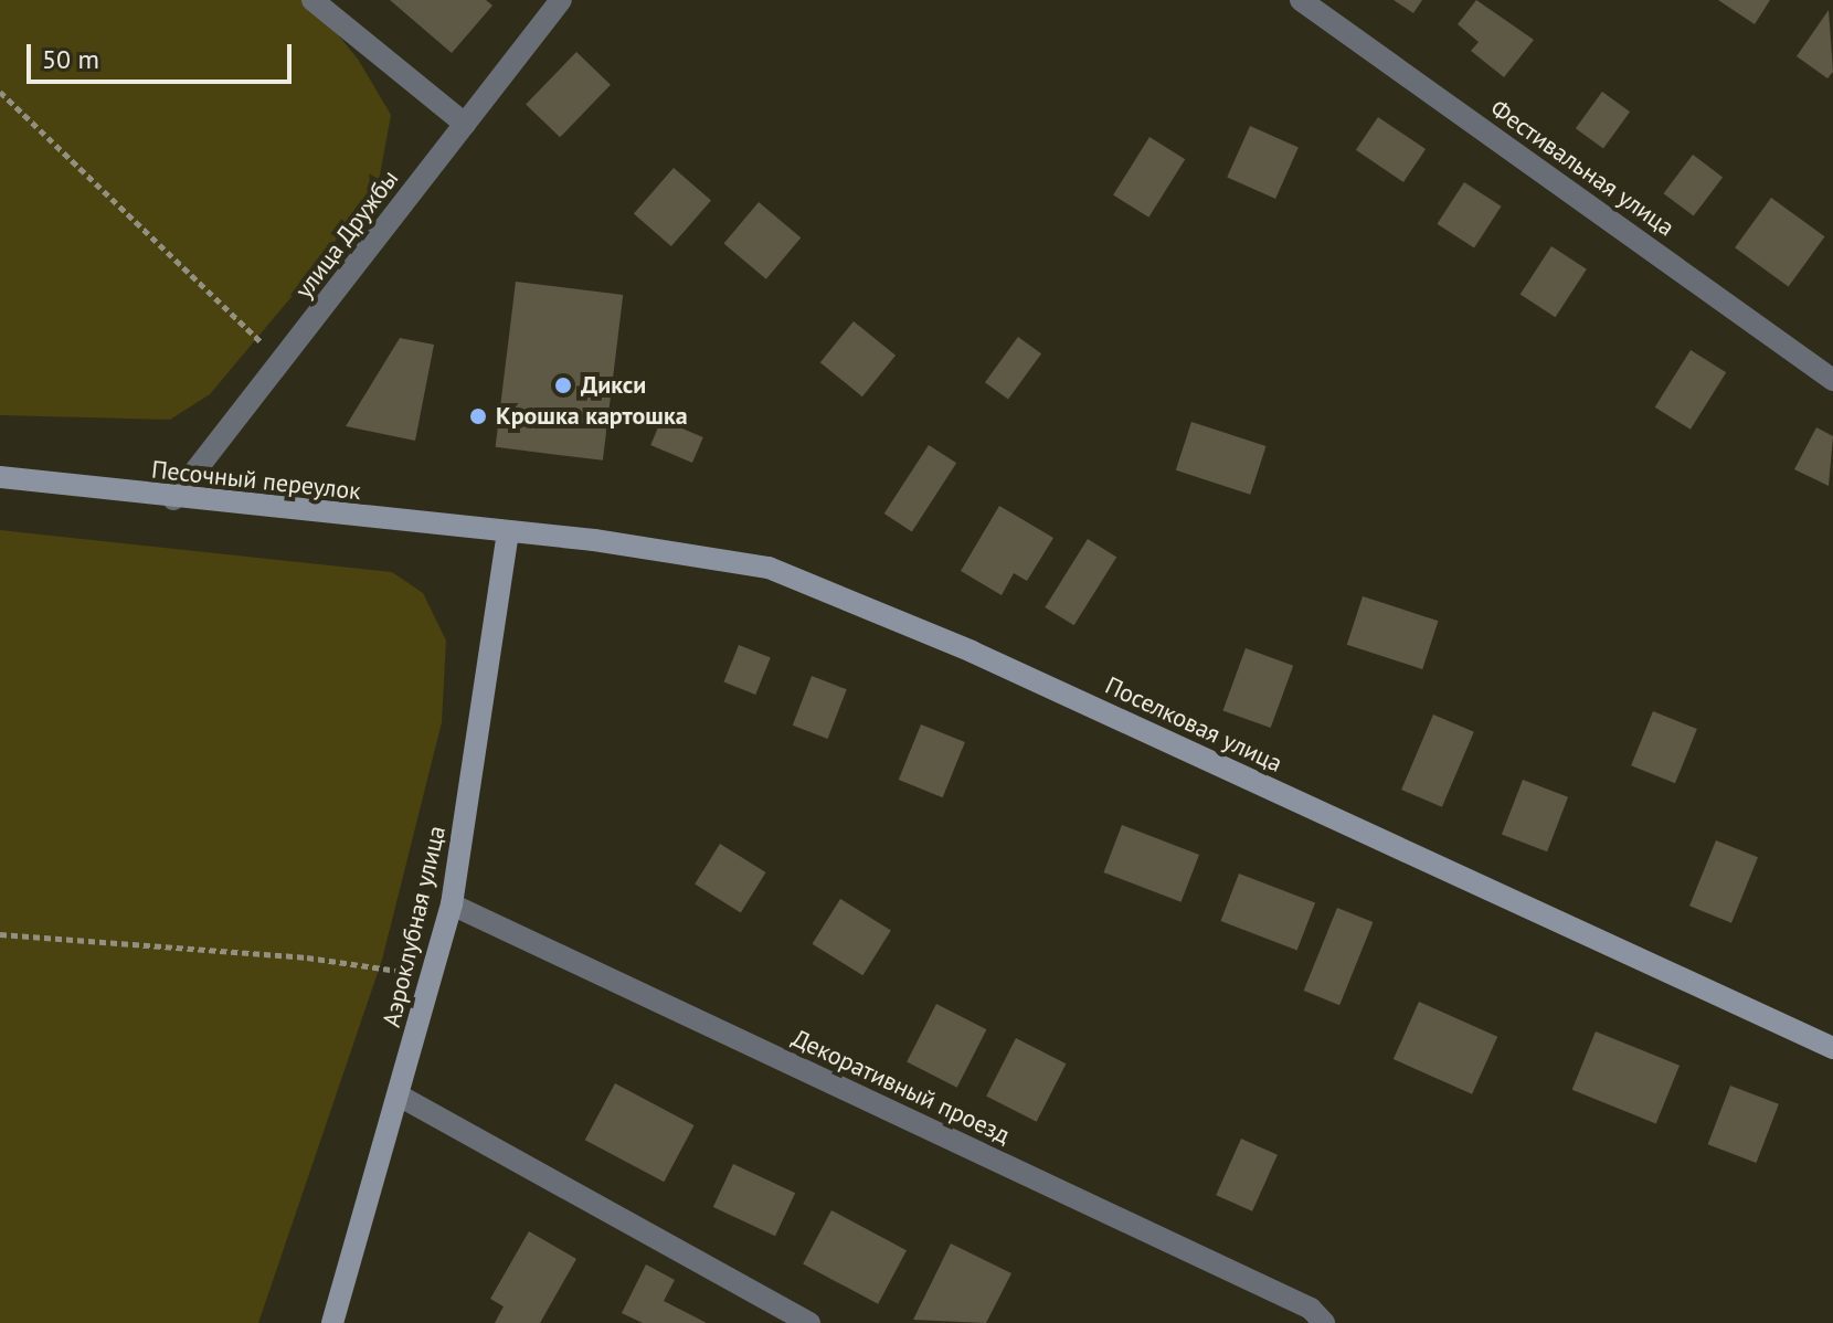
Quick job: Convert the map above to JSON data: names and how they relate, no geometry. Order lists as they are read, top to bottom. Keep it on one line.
{"streets":{"main road":["Песочный переулок","Поселковая улица","Аэроклубная улица"],"street":["Фестивальная улица","улица Дружбы","Декоративный проезд"]},"crossings":[["улица Дружбы","Песочный переулок"],["Песочный переулок","Поселковая улица"],["Песочный переулок","Аэроклубная улица"],["Поселковая улица","Аэроклубная улица"],["Аэроклубная улица","Декоративный проезд"]],"places":["Дикси","Крошка картошка"],"scale_bar":"50 m"}
